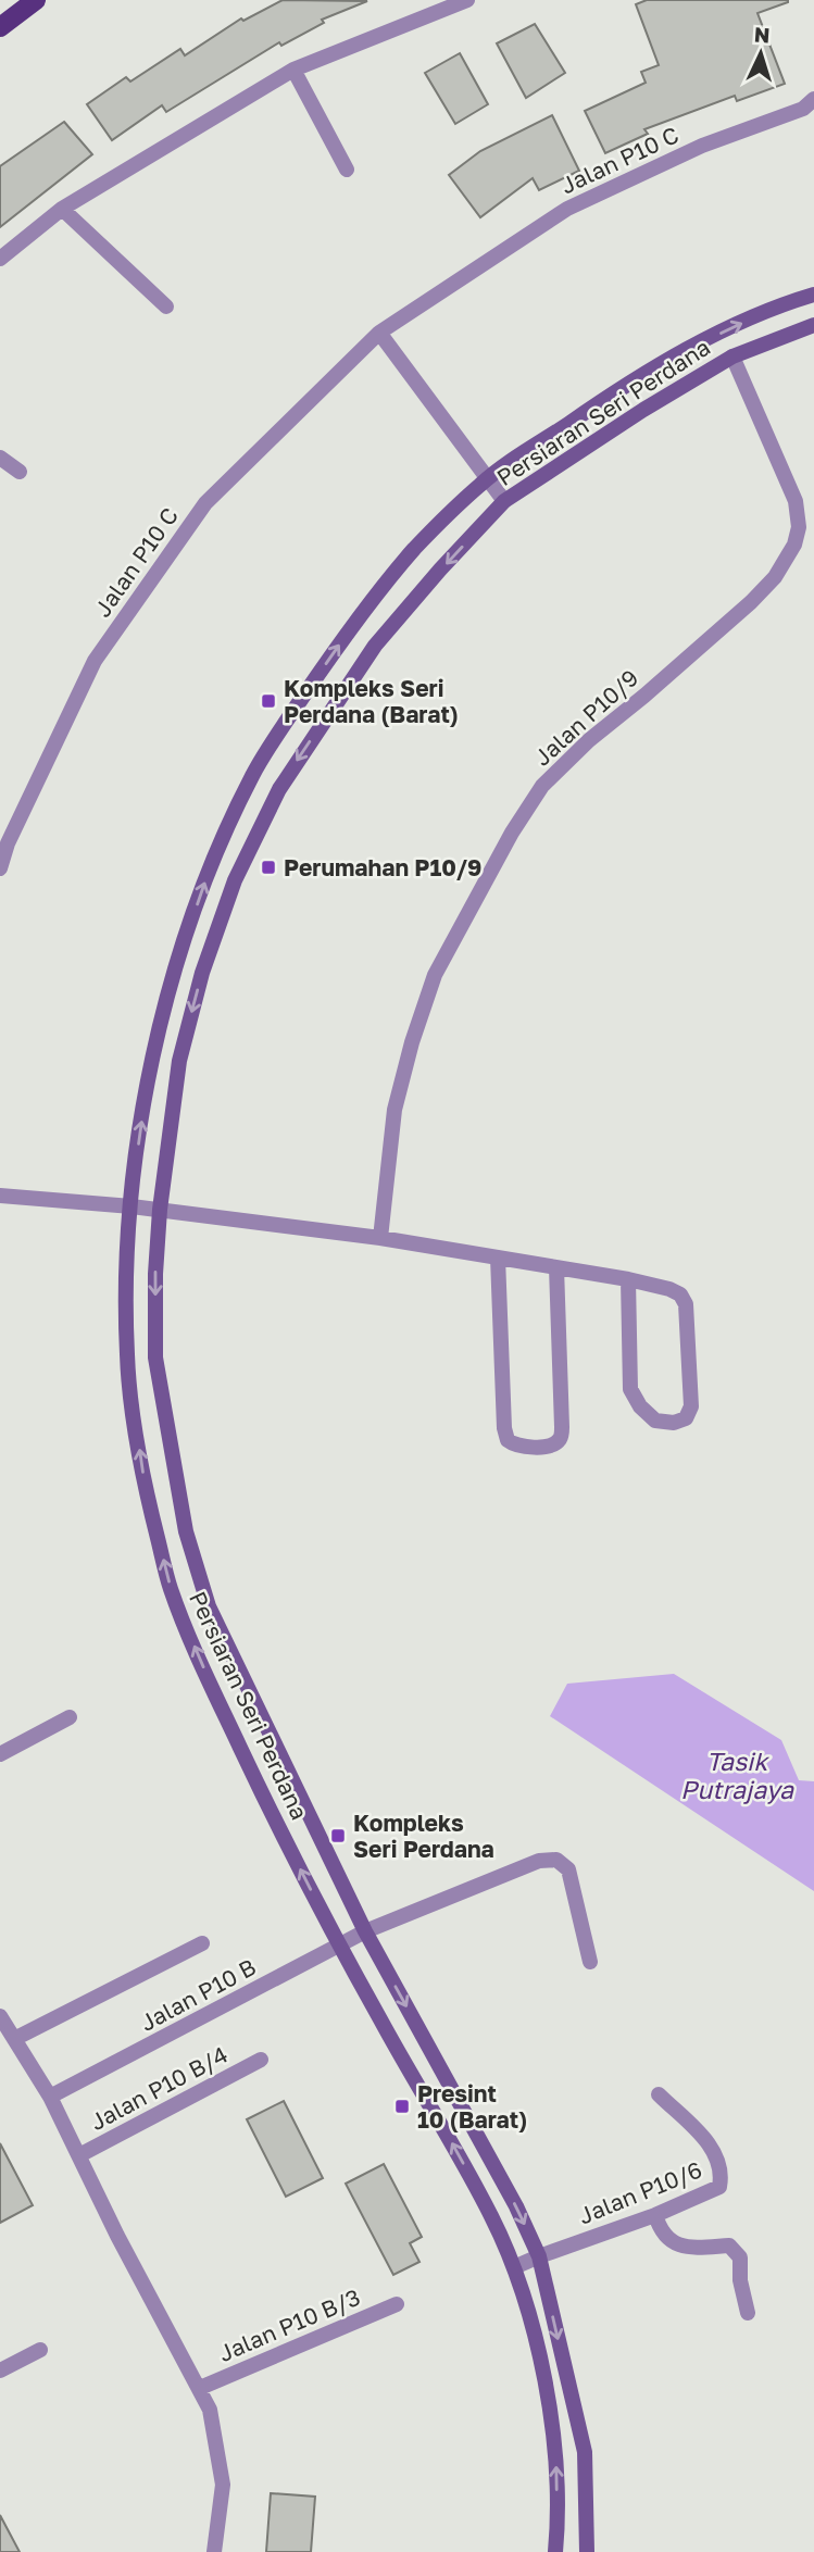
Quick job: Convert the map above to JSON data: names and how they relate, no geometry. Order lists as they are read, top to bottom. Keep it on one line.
{"streets":{"street":["Jalan P10 C","Persiaran Seri Perdana","Jalan P10/9","Jalan P10 B","Jalan P10 B/4","Jalan P10/6","Jalan P10 B/3"]},"crossings":[["Persiaran Seri Perdana","Jalan P10/9"],["Persiaran Seri Perdana","Jalan P10 B"],["Persiaran Seri Perdana","Jalan P10/6"]],"water":["Tasik Putrajaya"],"places":{"transit":["Kompleks Seri Perdana (Barat)","Perumahan P10/9","Kompleks Seri Perdana","Presint 10 (Barat)"]},"north":"top"}
